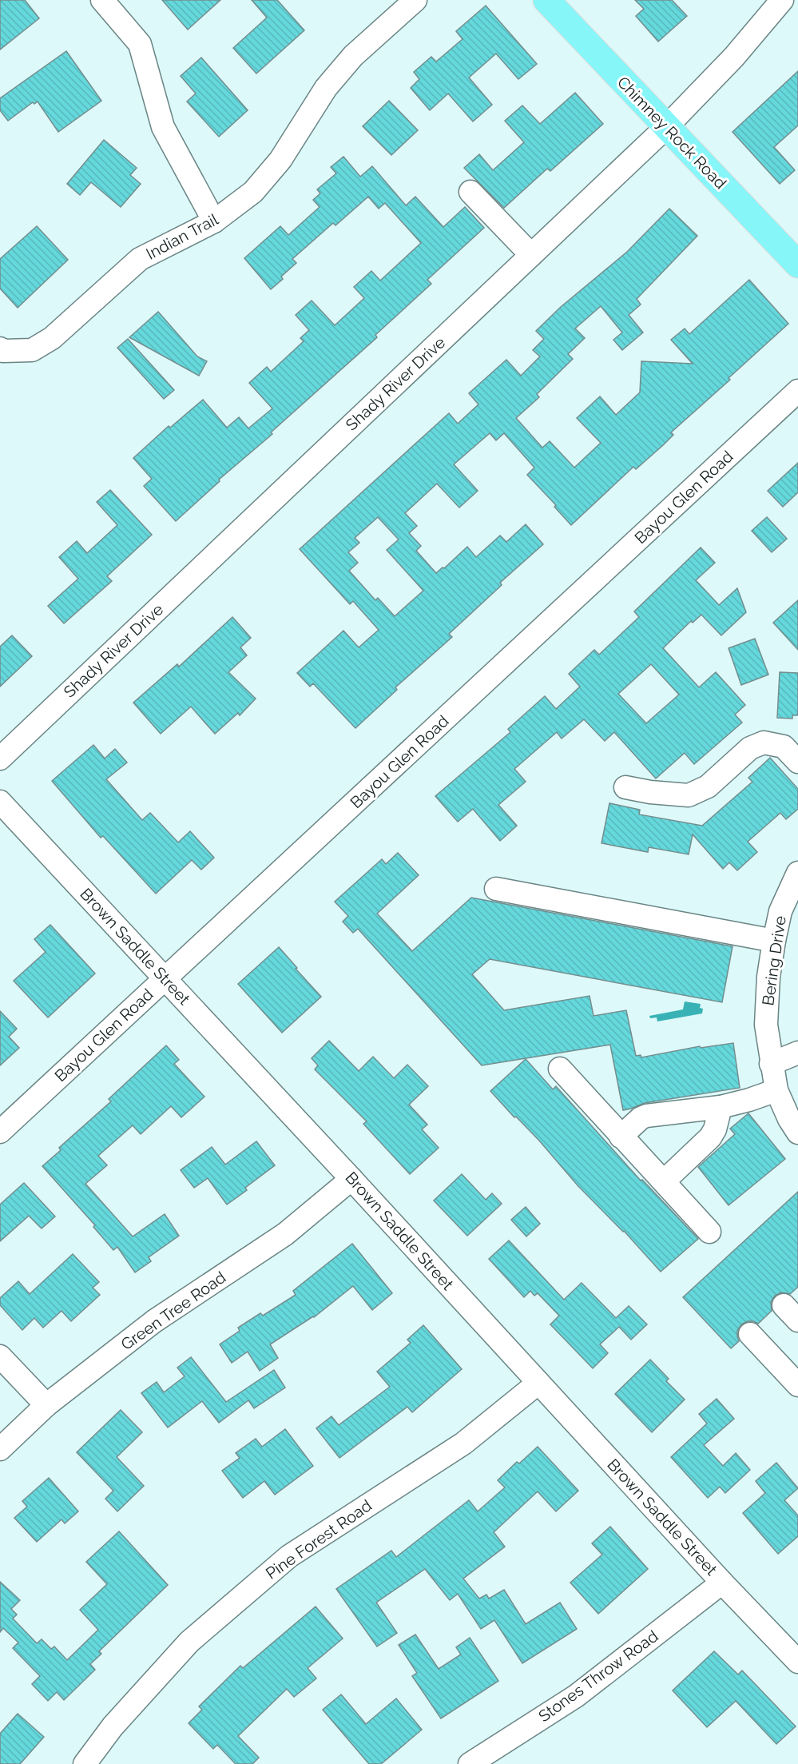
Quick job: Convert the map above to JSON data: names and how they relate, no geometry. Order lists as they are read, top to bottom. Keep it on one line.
{"streets":{"main road":["Chimney Rock Road"],"street":["Indian Trail","Shady River Drive","Bayou Glen Road","Brown Saddle Street","Bering Drive","Green Tree Road","Pine Forest Road","Stones Throw Road"]},"crossings":[["Chimney Rock Road","Shady River Drive"],["Bayou Glen Road","Brown Saddle Street"],["Brown Saddle Street","Green Tree Road"],["Brown Saddle Street","Pine Forest Road"],["Brown Saddle Street","Stones Throw Road"]]}
